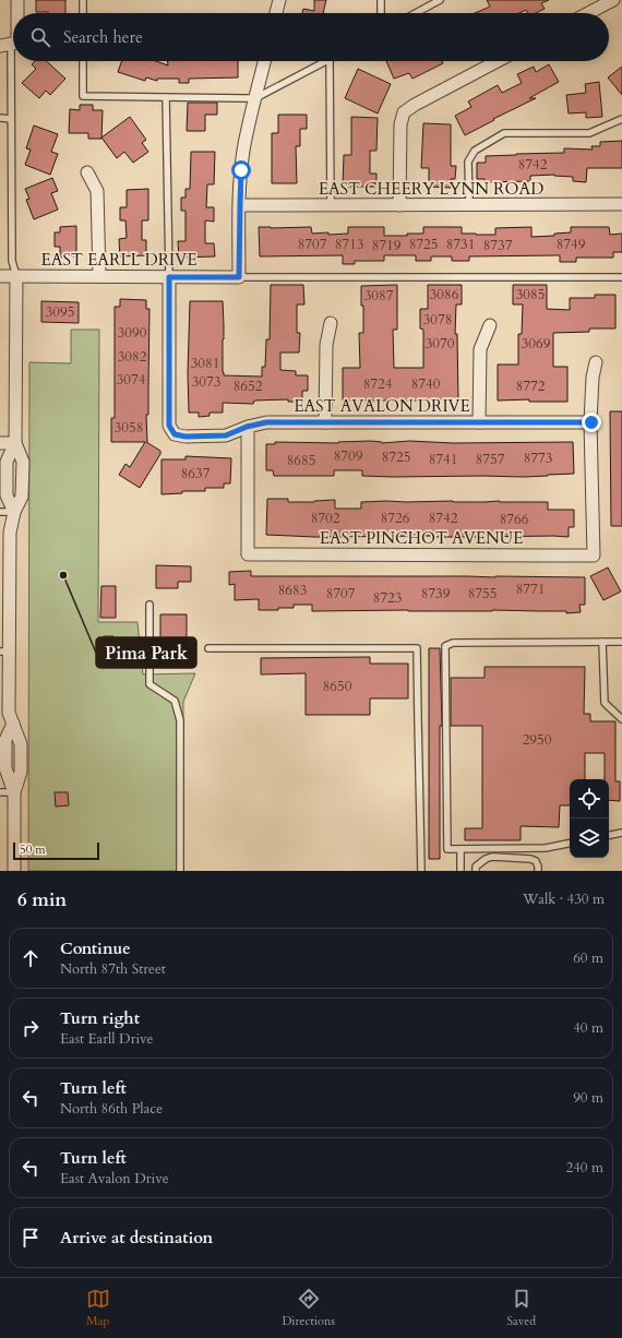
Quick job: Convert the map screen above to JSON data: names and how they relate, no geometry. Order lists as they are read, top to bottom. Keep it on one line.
{"streets":{"street":["EAST CHEERY LYNN ROAD","EAST EARLL DRIVE","EAST AVALON DRIVE","EAST PINCHOT AVENUE"]},"crossings":[["EAST EARLL DRIVE","EAST AVALON DRIVE"],["EAST AVALON DRIVE","EAST PINCHOT AVENUE"]],"places":["Pima Park"],"house_numbers":["8742","8707","8713","8725","8731","8749","8719","8737","3086","3085","3087","3095","3078","3090","3070","3069","3082","3081","3074","3073","8724","8740","8652","8772","3058","8709","8725","8773","8741","8757","8685","8637","8702","8726","8742","8766","8771","8683","8707","8739","8755","8723","8650","2950"],"scale_bar":"50 m","page":{"search":"Search here","scale":"50 m","heading":["6 min","Walk · 430 m"],"list":[["Continue","North 87th Street","60 m"],["Turn right","East Earll Drive","40 m"],["Turn left","North 86th Place","90 m"],["Turn left","East Avalon Drive","240 m"],"Arrive at destination"],"nav":["Map","Directions","Saved"]}}
